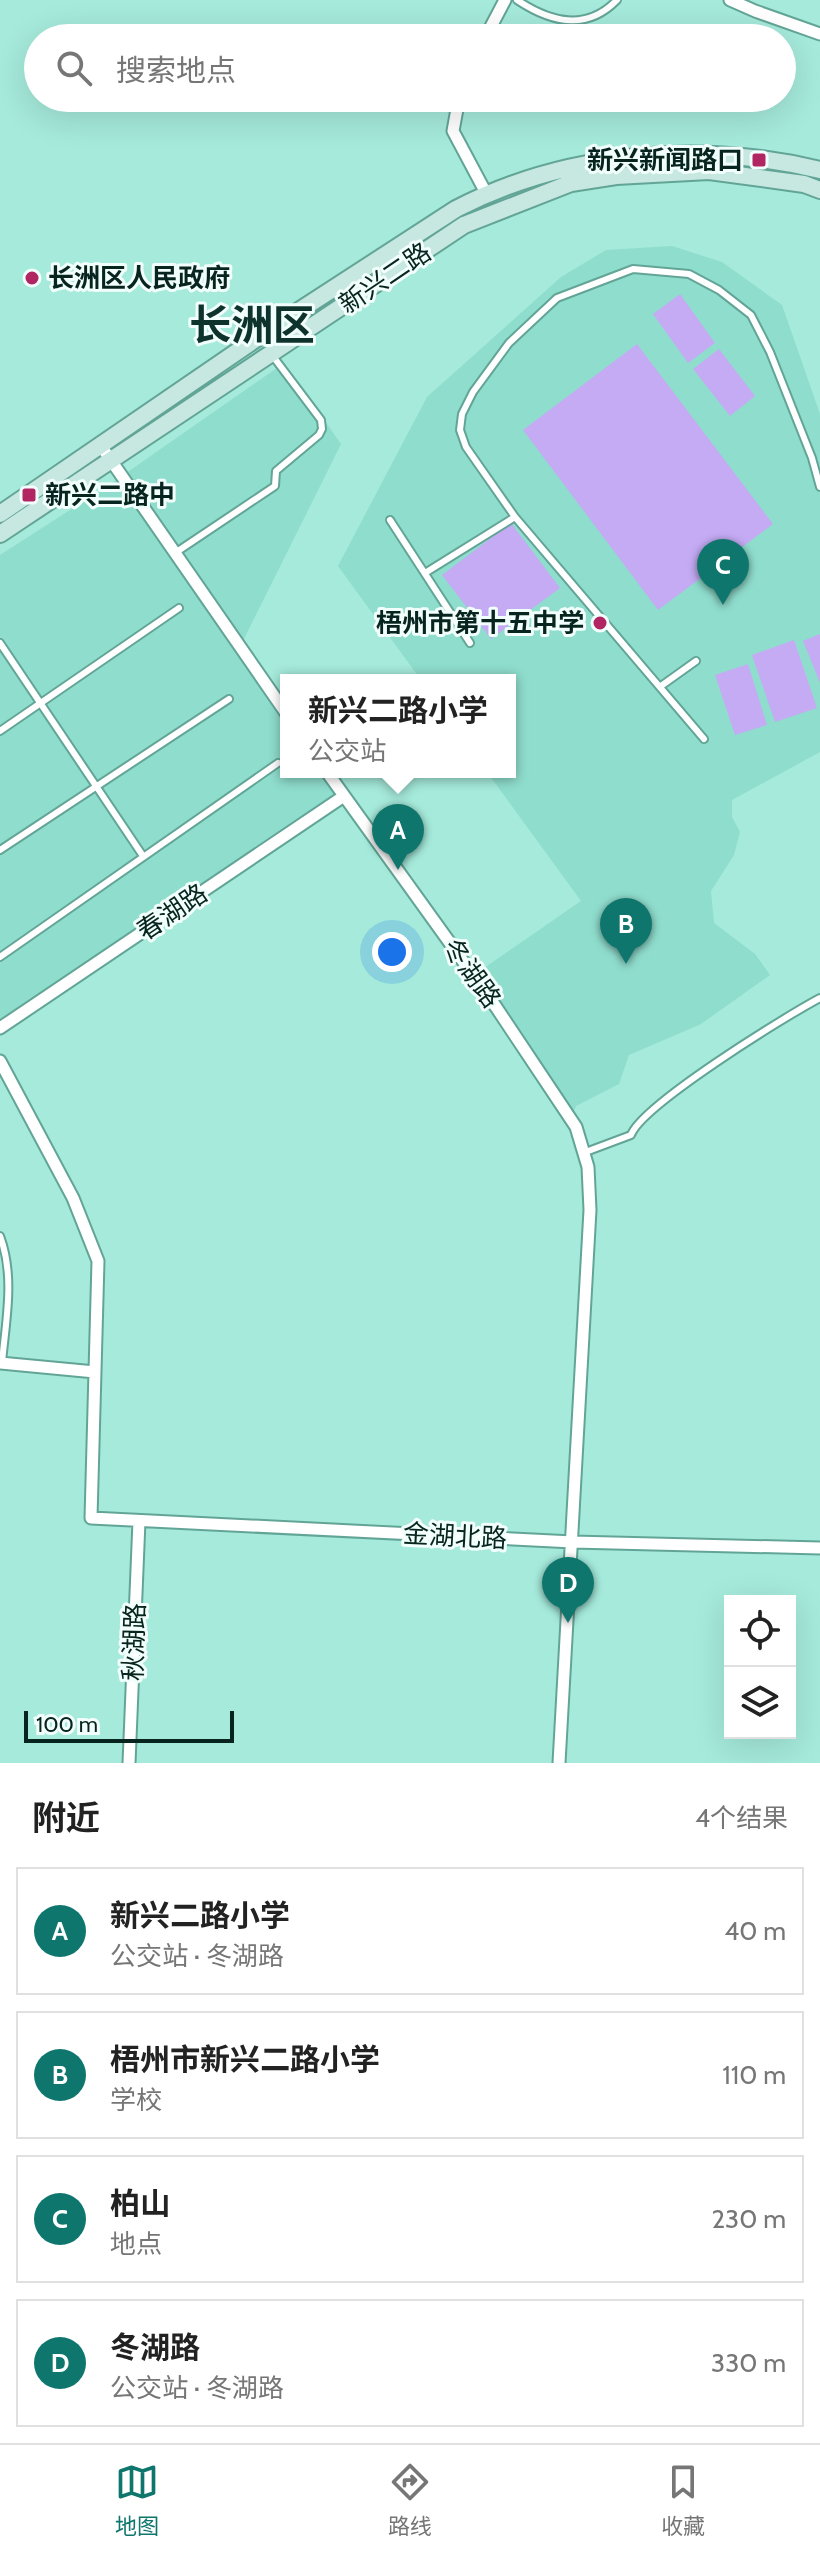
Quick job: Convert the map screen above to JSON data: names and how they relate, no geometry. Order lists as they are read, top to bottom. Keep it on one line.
{"streets":{"main road":["新兴二路"],"street":["春湖路","冬湖路","金湖北路","秋湖路"]},"crossings":[["春湖路","冬湖路"],["冬湖路","金湖北路"],["金湖北路","秋湖路"]],"districts":["长洲区"],"places":{"transit":["新兴新闻路口","新兴二路中"],"other":["长洲区人民政府","梧州市第十五中学"]},"scale_bar":"100 m","page":{"search":"搜索地点","pins":["C","A","B","D"],"popup":["新兴二路小学","公交站"],"scale":"100 m","heading":["附近","4个结果"],"list":[{"mark":"A","name":"新兴二路小学","note":"公交站 · 冬湖路","value":"40 m"},{"mark":"B","name":"梧州市新兴二路小学","note":"学校","value":"110 m"},{"mark":"C","name":"柏山","note":"地点","value":"230 m"},{"mark":"D","name":"冬湖路","note":"公交站 · 冬湖路","value":"330 m"}],"nav":["地图","路线","收藏"]}}
